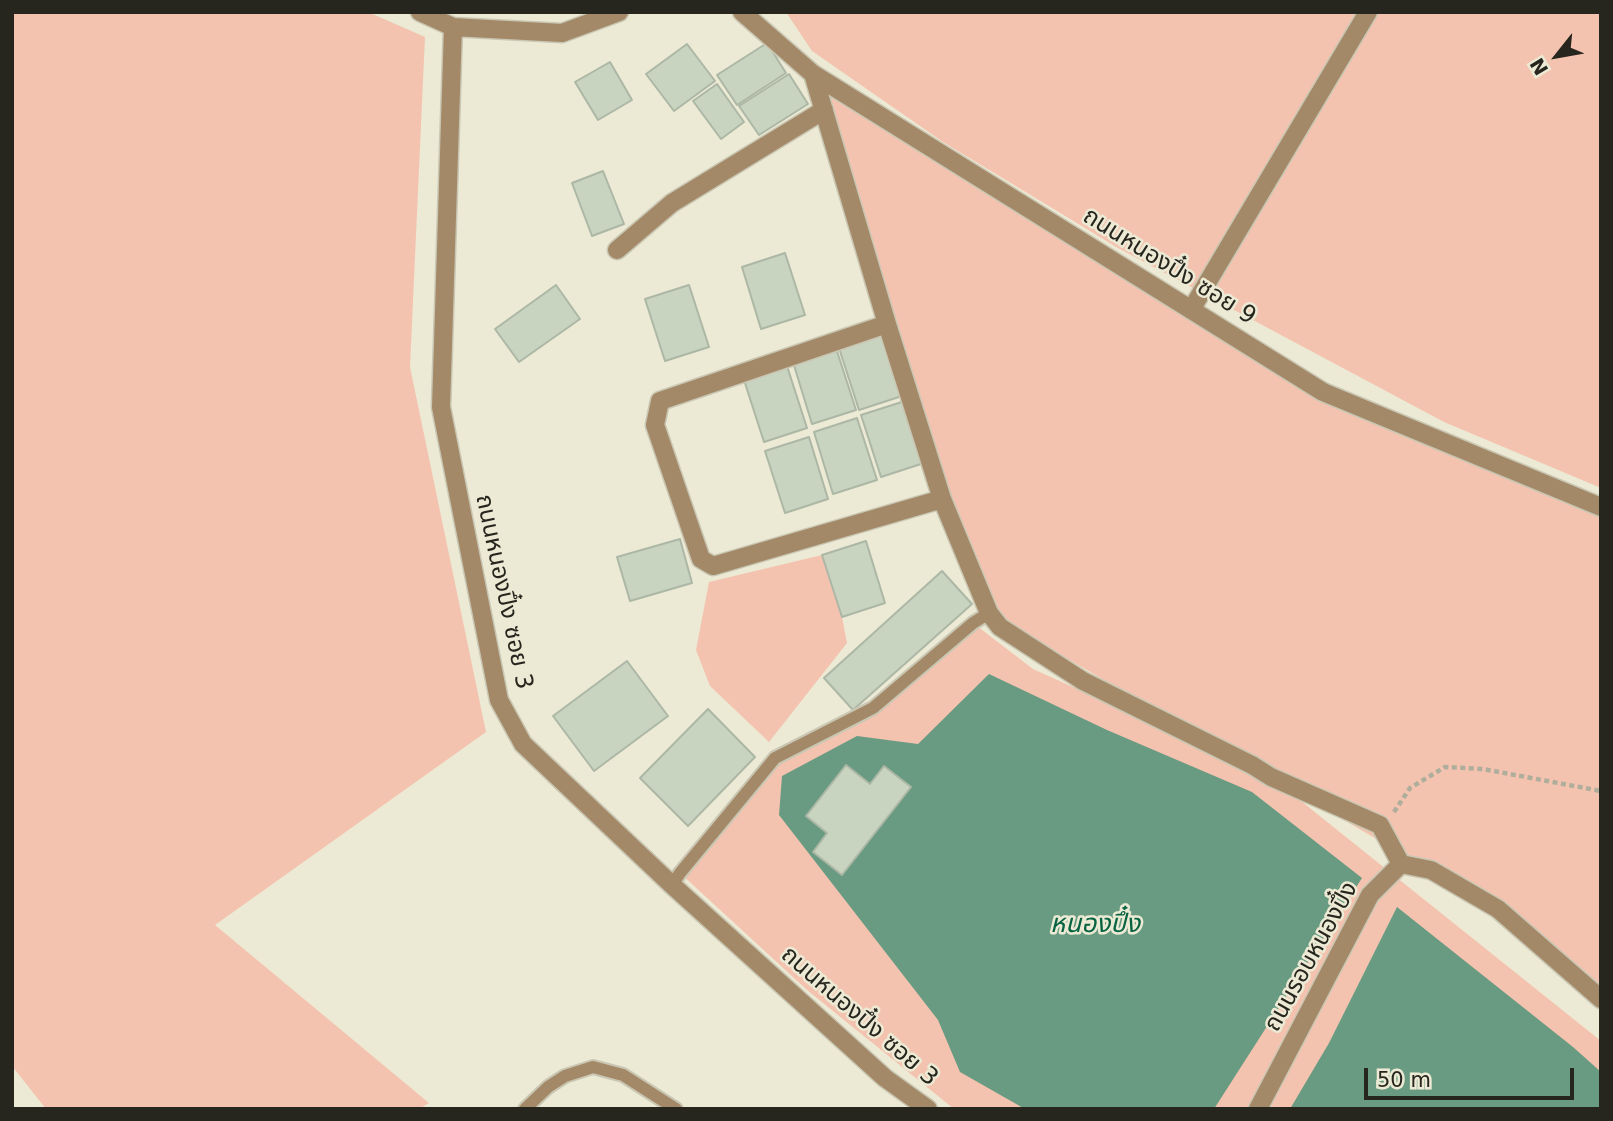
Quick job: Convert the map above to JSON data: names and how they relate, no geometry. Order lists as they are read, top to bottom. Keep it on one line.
{"streets":{"street":["ถนนหนองปึ๋ง ซอย 9","ถนนหนองปึ๋ง ซอย 3","ถนนรอบหนองปึ๋ง"]},"water":["หนองปึ๋ง"],"scale_bar":"50 m","north":"bottom left"}
